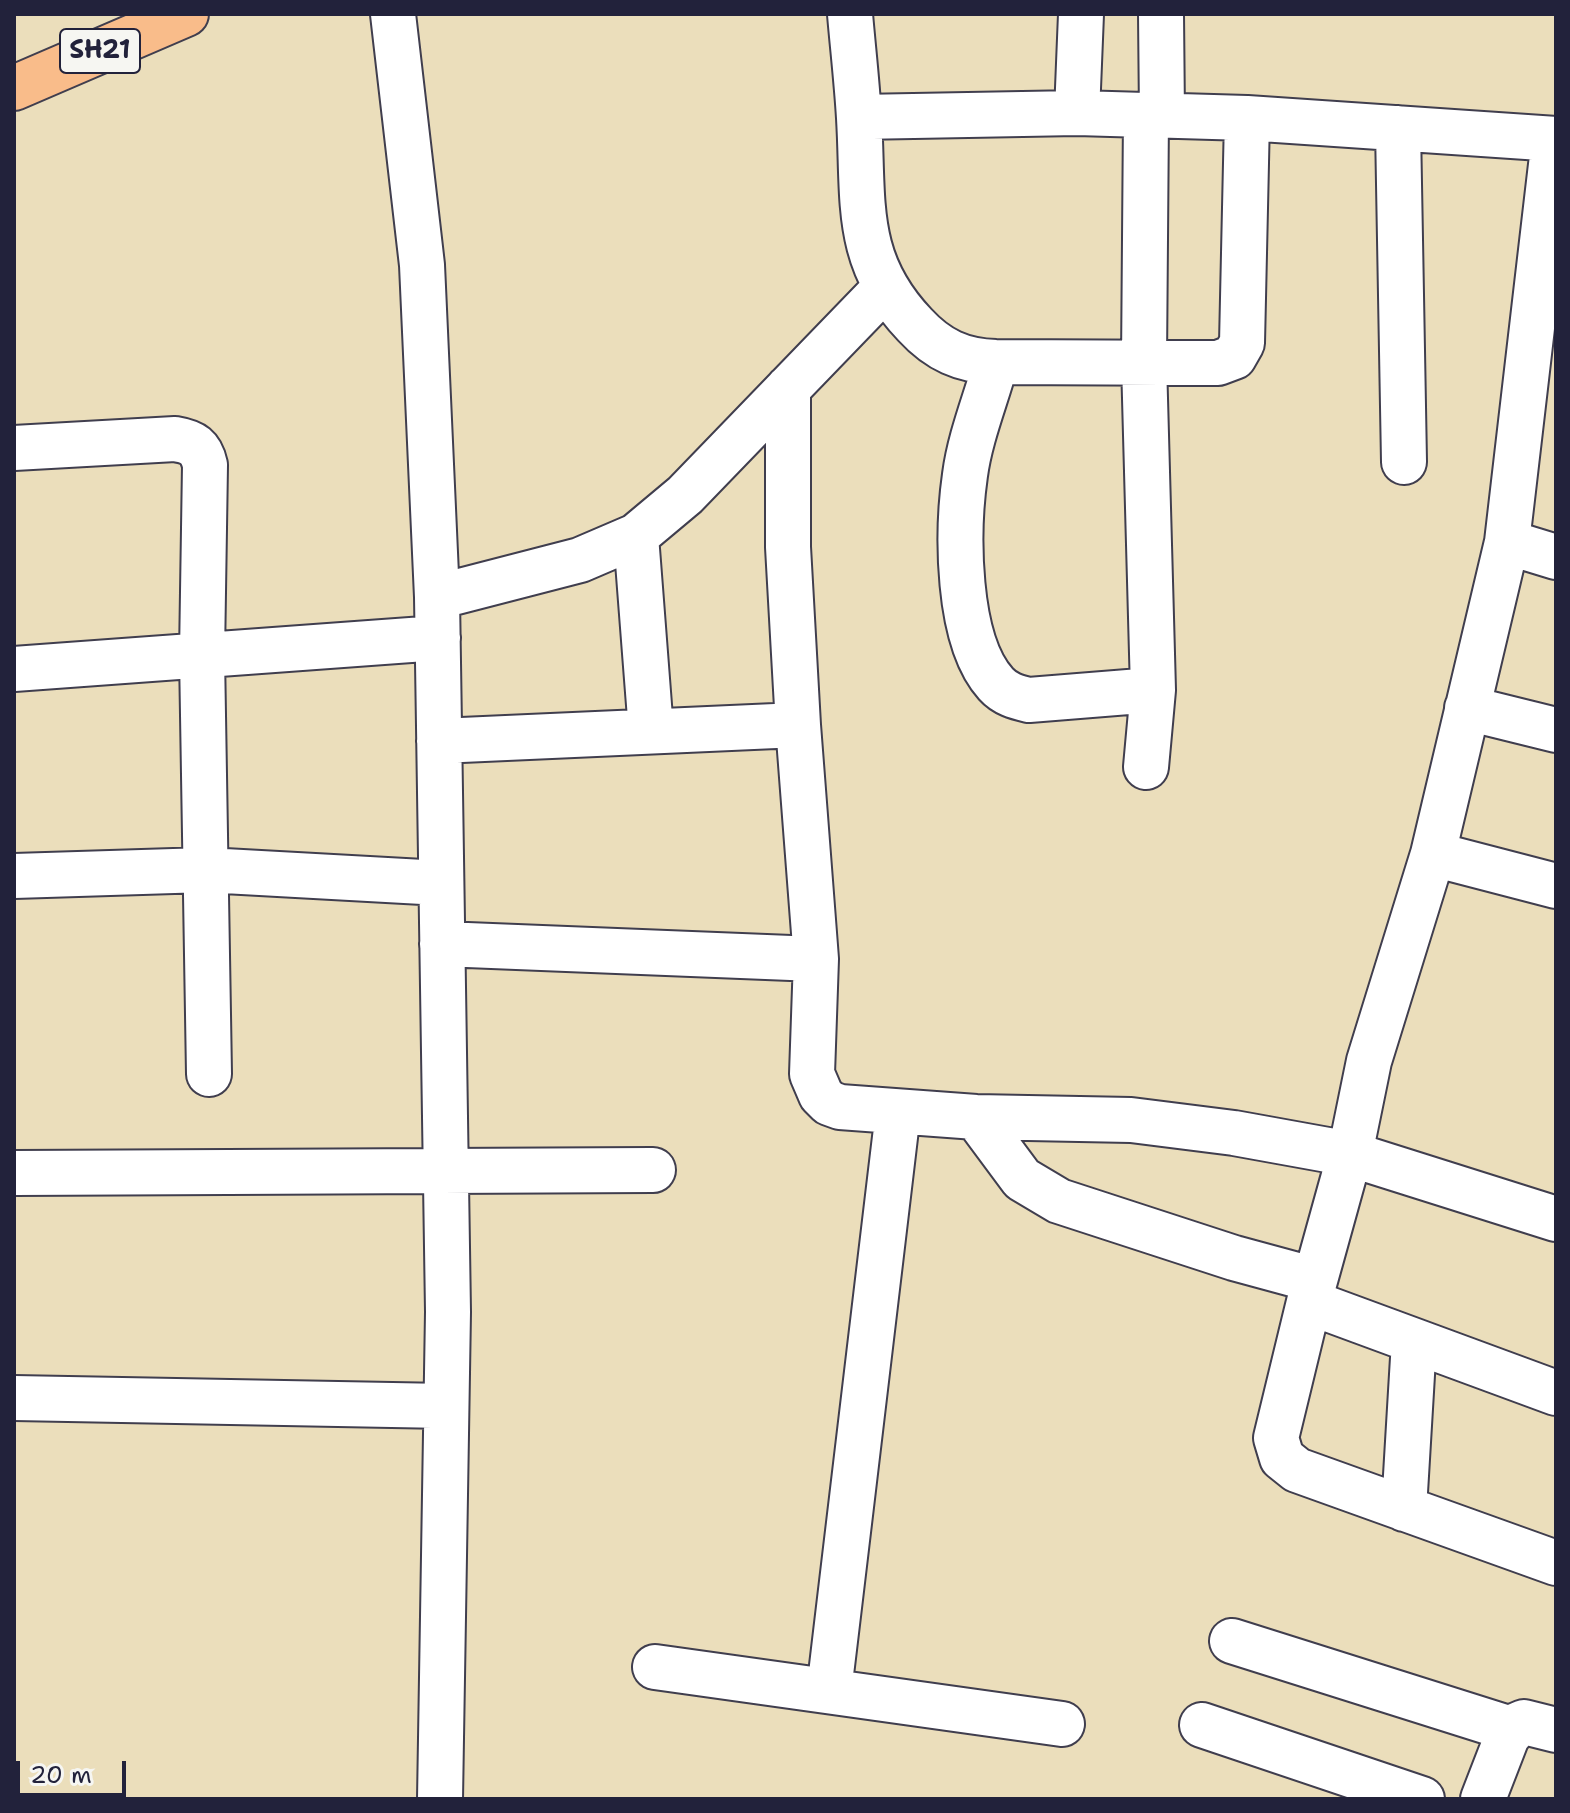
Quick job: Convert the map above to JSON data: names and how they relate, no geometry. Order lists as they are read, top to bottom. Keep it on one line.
{"streets":{"main road":["SH21"]},"scale_bar":"20 m"}
